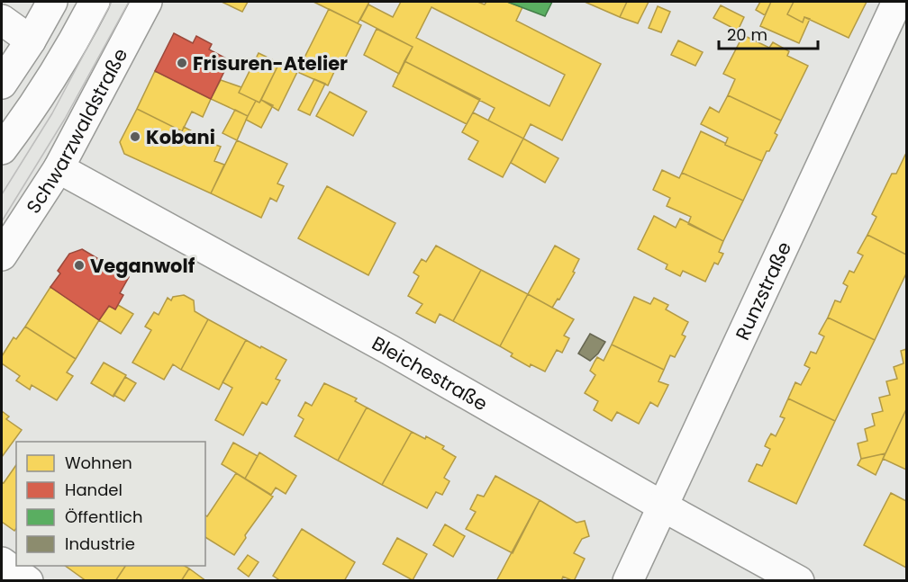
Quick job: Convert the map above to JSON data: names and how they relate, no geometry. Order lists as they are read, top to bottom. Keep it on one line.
{"streets":{"street":["Schwarzwaldstraße","Runzstraße","Bleichestraße"]},"crossings":[["Schwarzwaldstraße","Bleichestraße"],["Runzstraße","Bleichestraße"]],"places":["Frisuren-Atelier","Kobani","Veganwolf"],"legend":["Wohnen","Handel","Öffentlich","Industrie"],"scale_bar":"20 m"}
